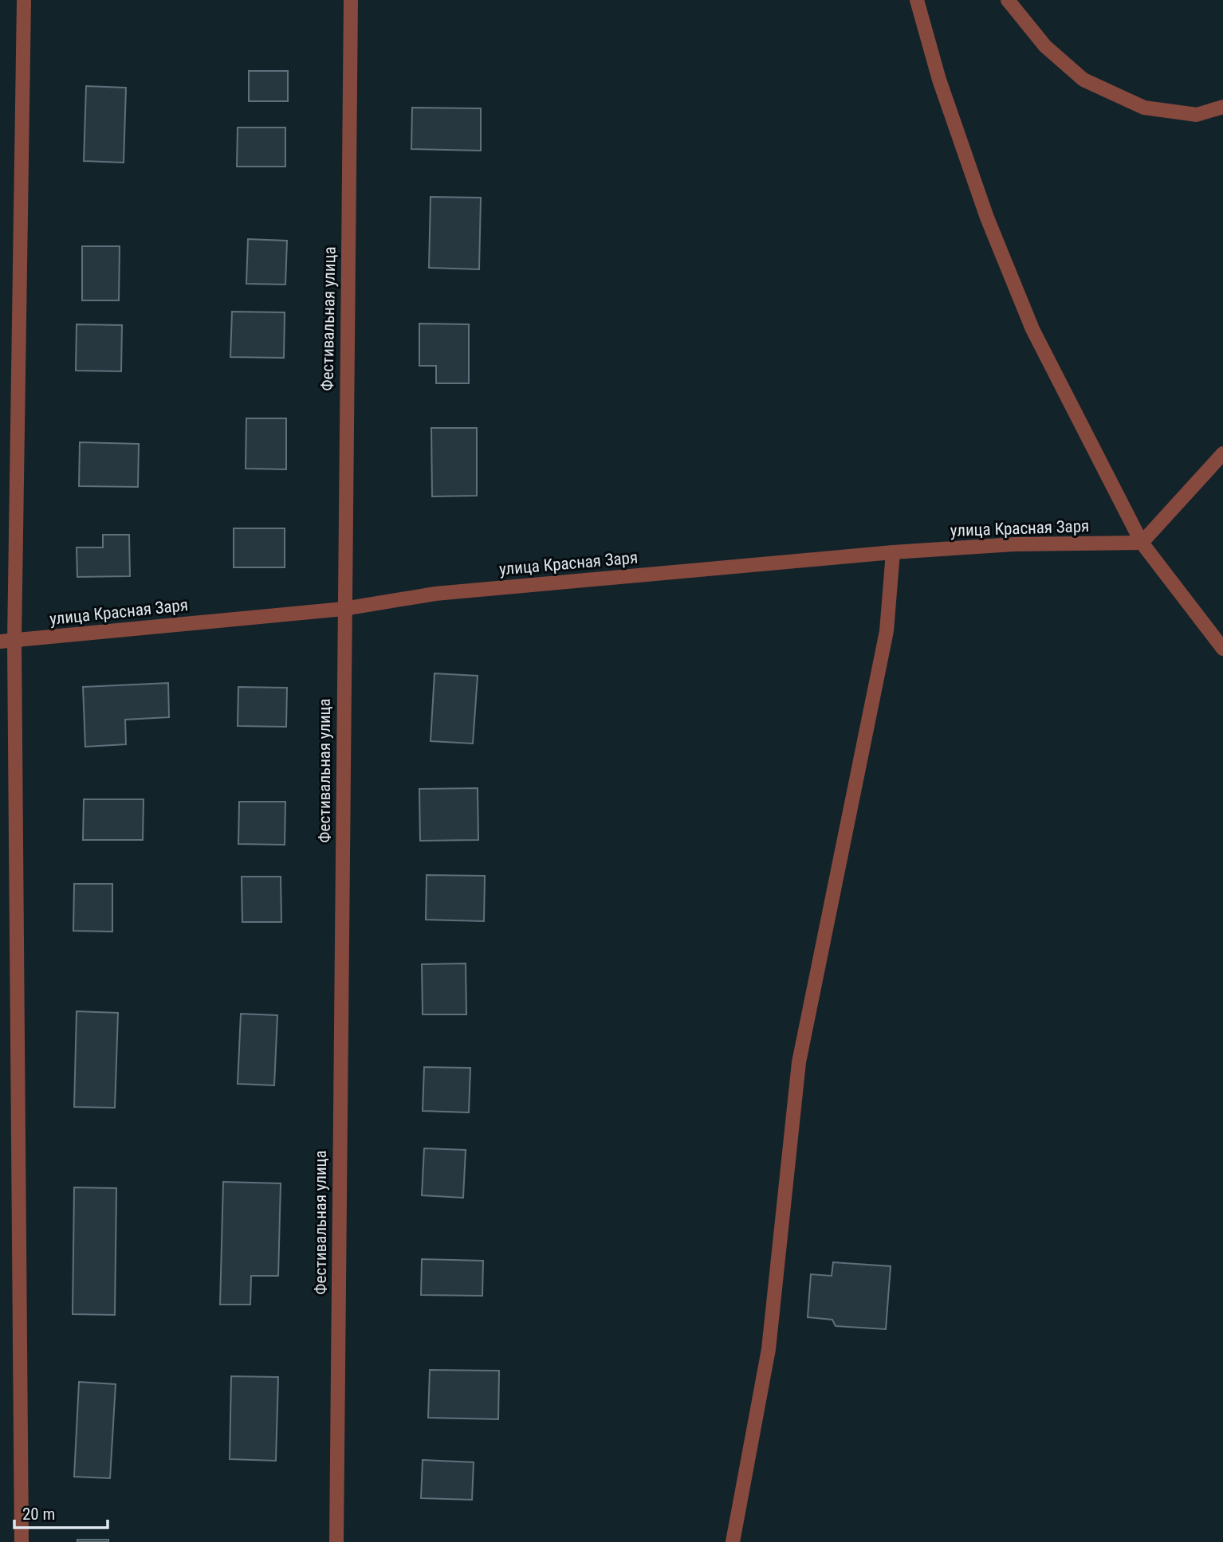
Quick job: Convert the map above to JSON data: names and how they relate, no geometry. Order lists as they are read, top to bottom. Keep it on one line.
{"streets":{"street":["Фестивальная улица","улица Красная Заря"]},"crossings":[["Фестивальная улица","улица Красная Заря"]],"scale_bar":"20 m"}
